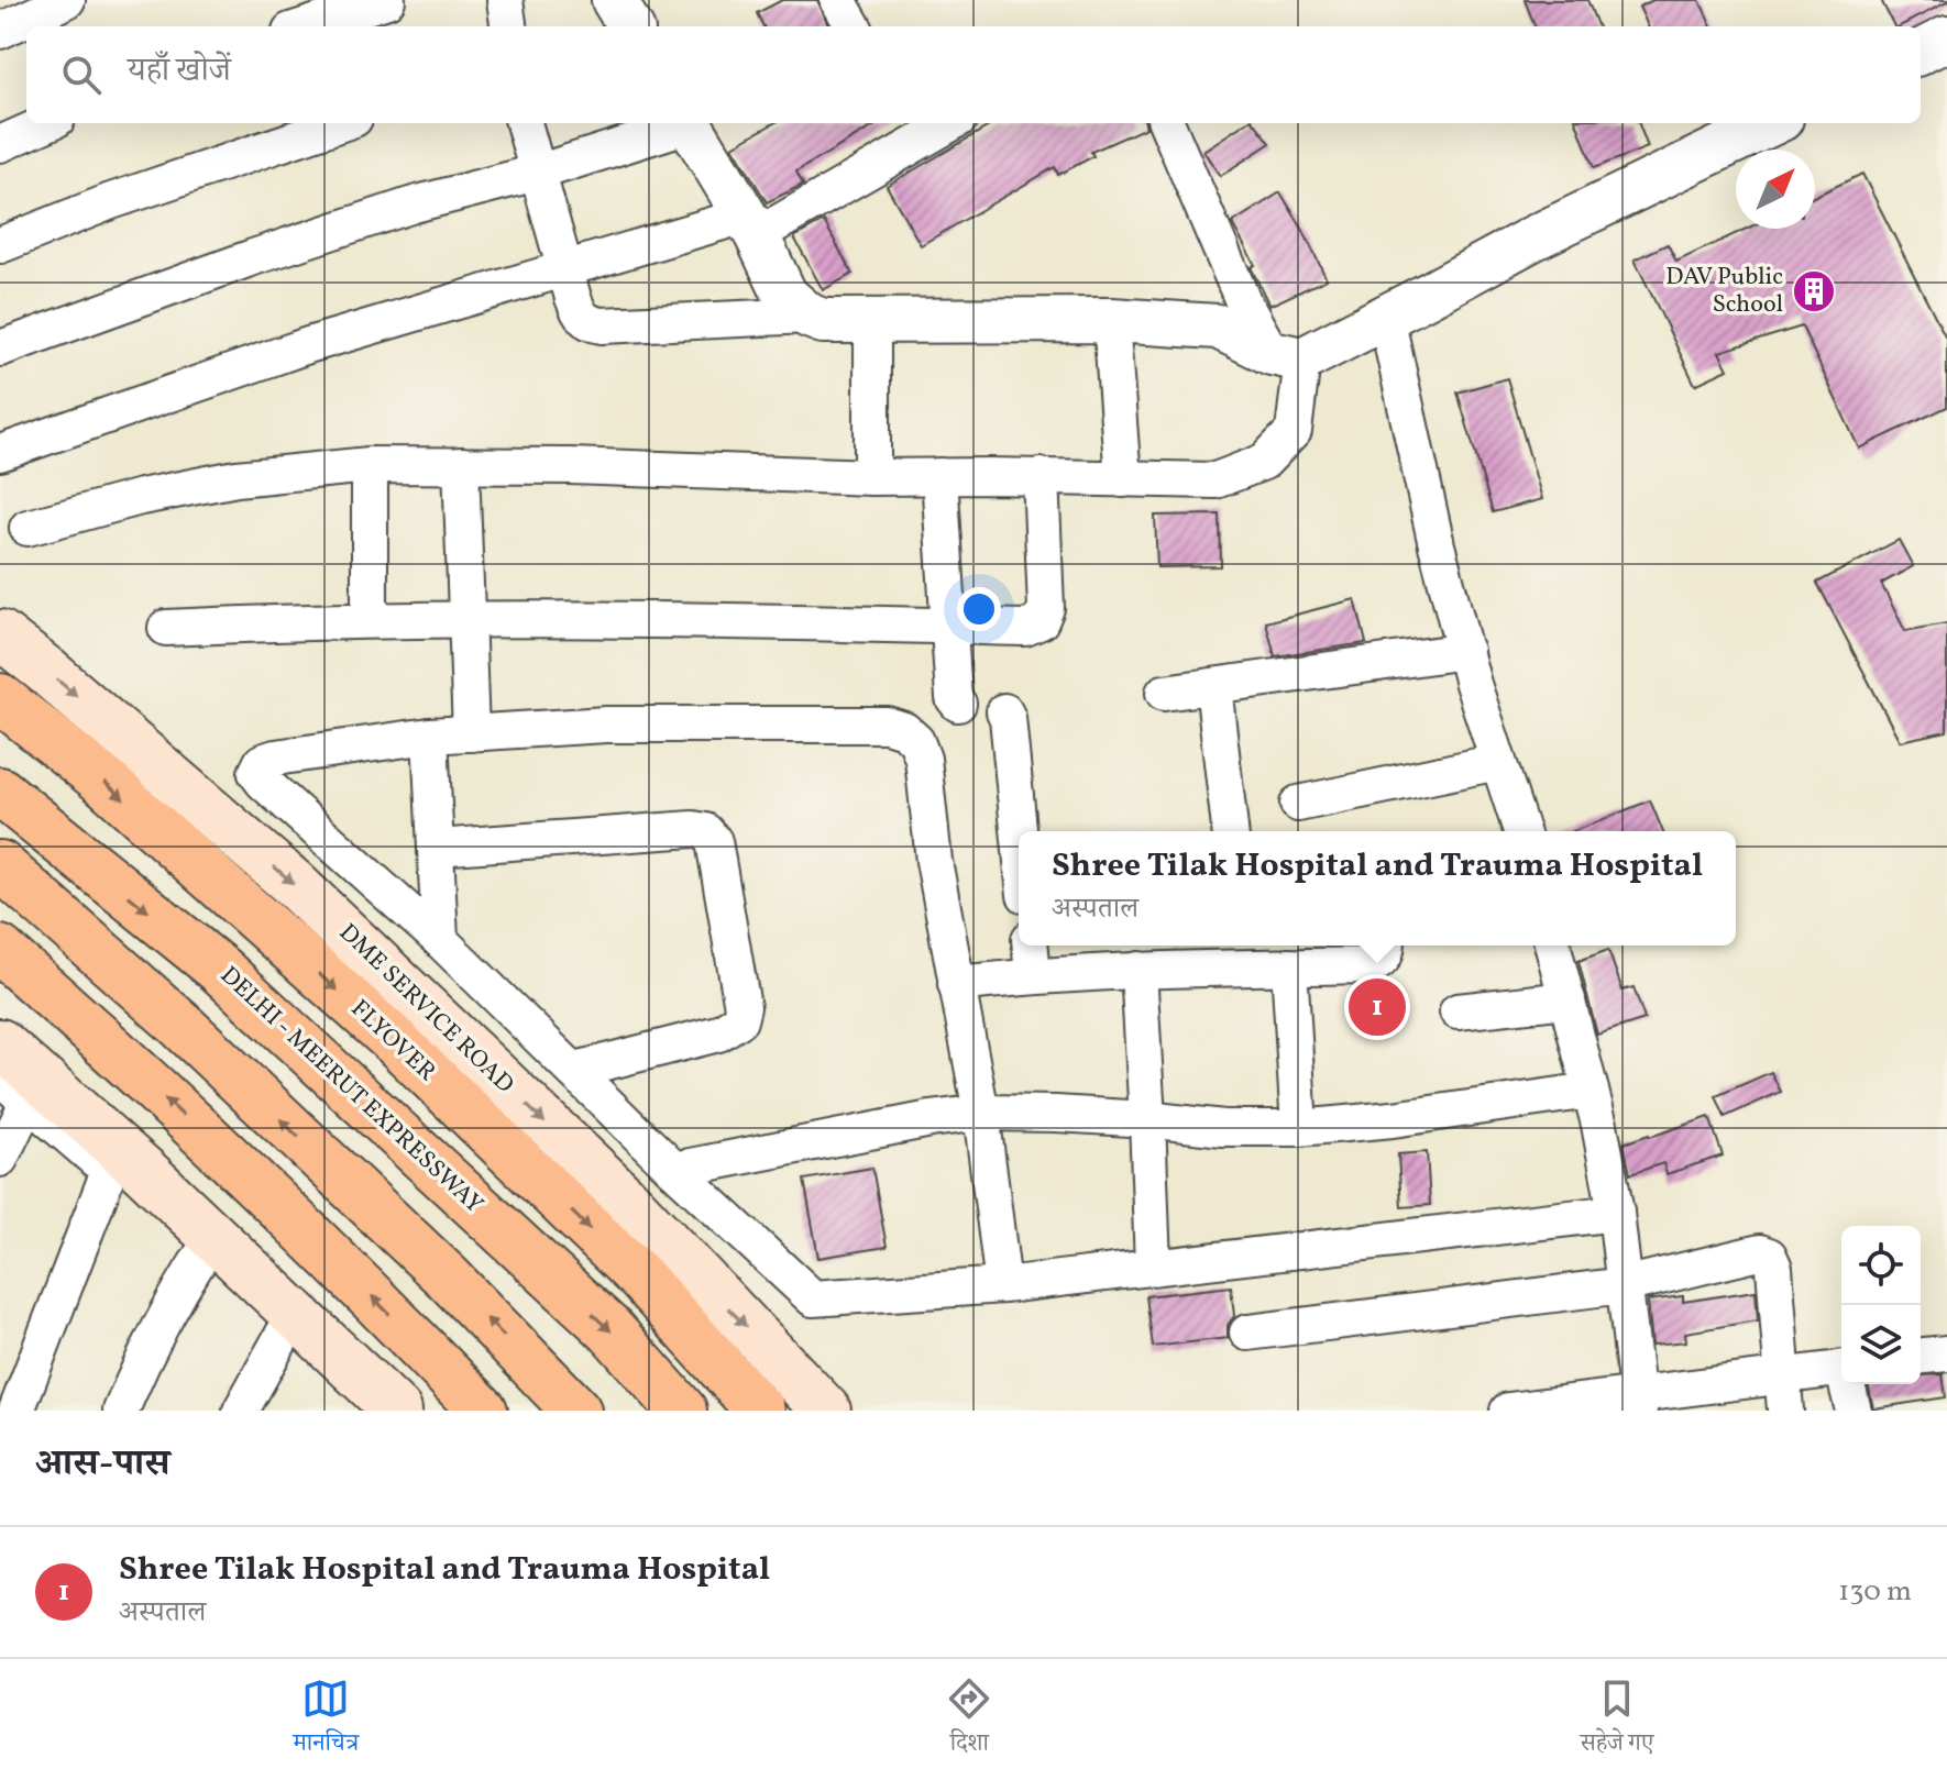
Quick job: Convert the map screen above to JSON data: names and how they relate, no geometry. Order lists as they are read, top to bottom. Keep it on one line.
{"streets":{"highway":["FLYOVER","DELHI - MEERUT EXPRESSWAY"],"main road":["DME SERVICE ROAD"]},"places":{"building":["DAV Public School"]},"north":"top right","page":{"search":"यहाँ खोजें","popup":["Shree Tilak Hospital and Trauma Hospital","अस्पताल"],"pins":"1","heading":"आस-पास","list":[{"mark":"1","name":"Shree Tilak Hospital and Trauma Hospital","note":"अस्पताल","value":"130 m"}],"nav":["मानचित्र","दिशा","सहेजे गए"]}}
